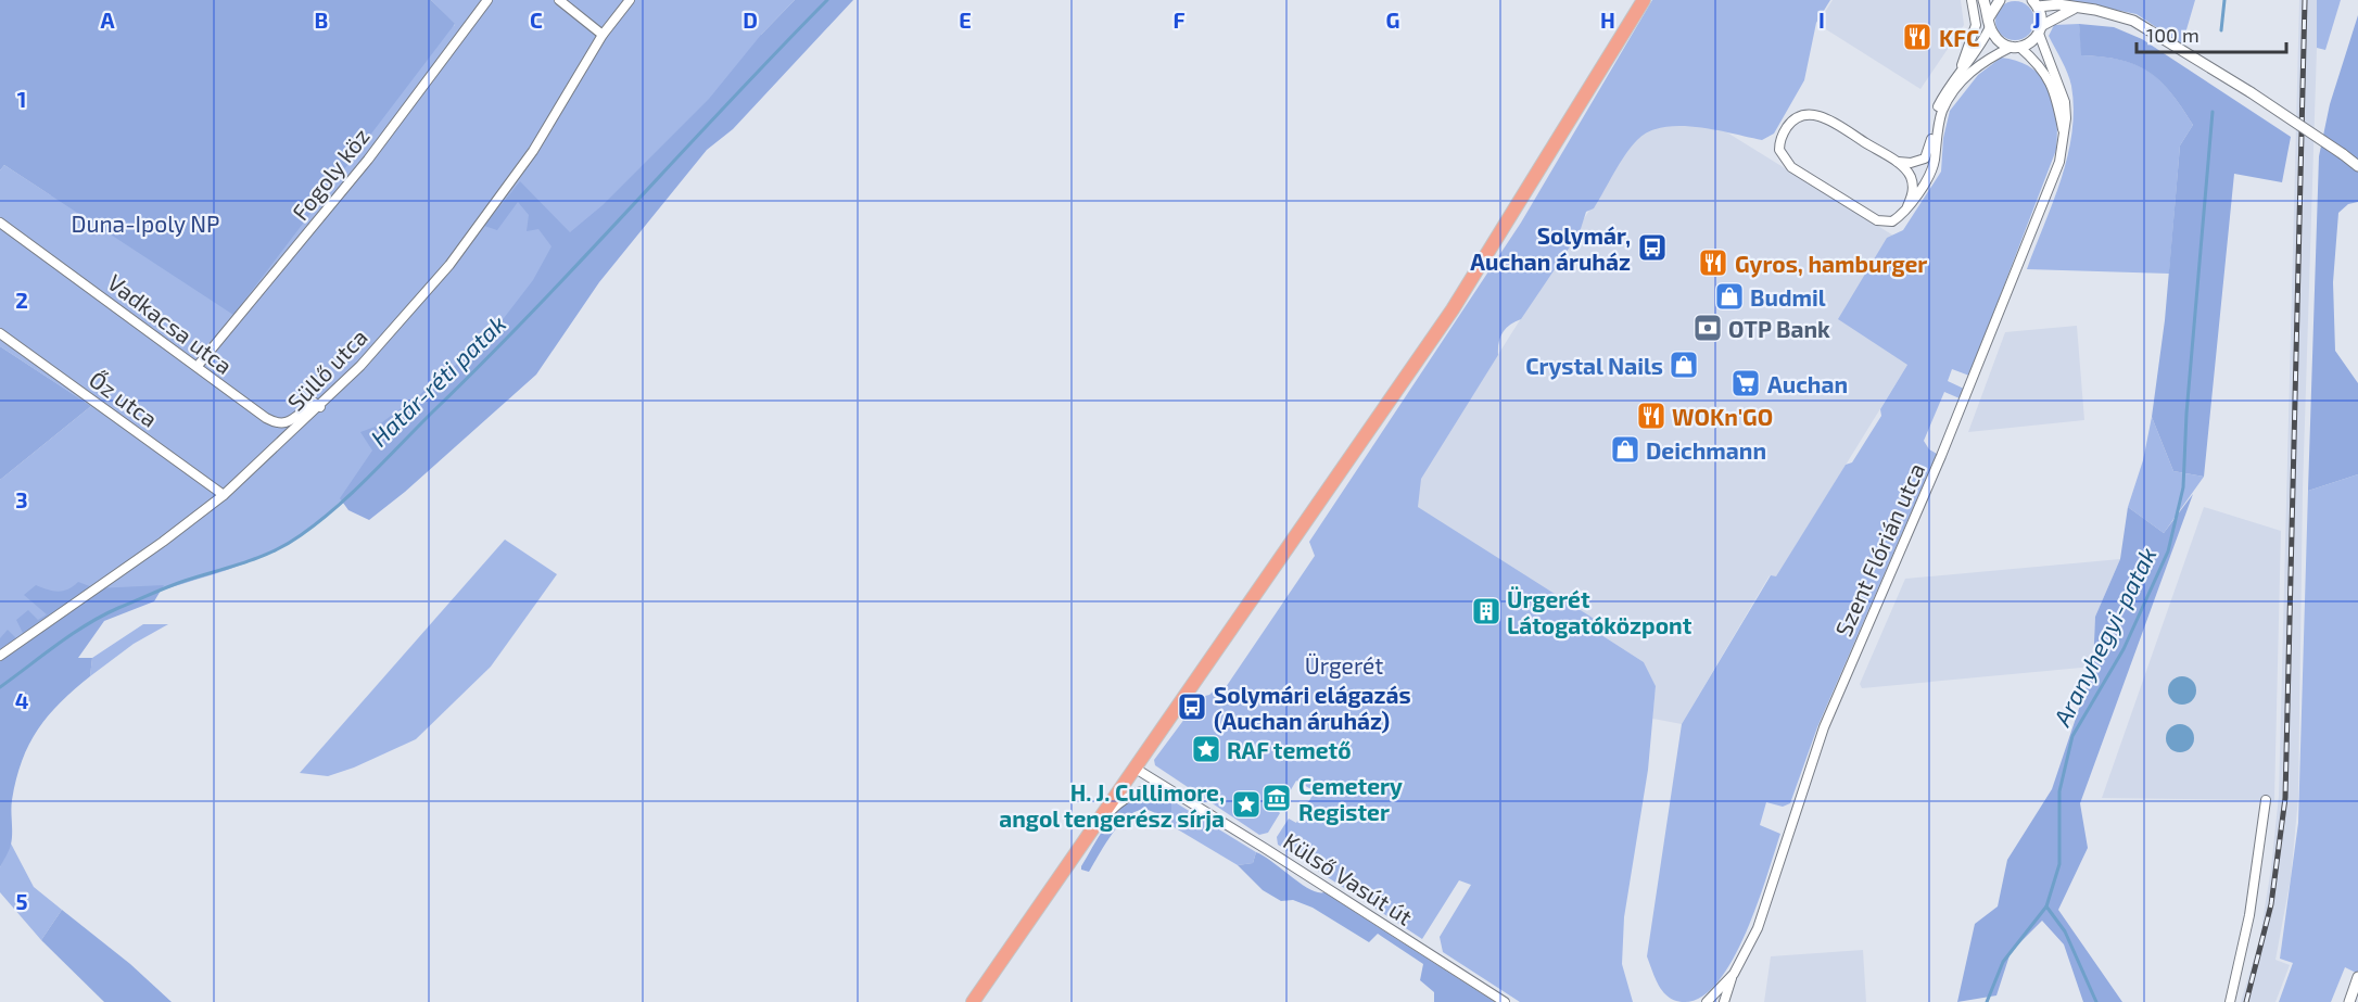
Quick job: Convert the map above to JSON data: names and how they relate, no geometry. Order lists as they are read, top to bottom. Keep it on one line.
{"streets":{"street":["Fogoly köz","Vadkacsa utca","Süllő utca","Őz utca","Szent Flórián utca","Külső Vasút út"]},"crossings":[["Fogoly köz","Vadkacsa utca"],["Vadkacsa utca","Süllő utca"],["Süllő utca","Őz utca"]],"water":["Határ-réti patak","Aranyhegyi-patak"],"parks":["Duna-Ipoly NP","Ürgerét"],"places":{"restaurant":["KFC","Gyros, hamburger","WOKn'GO"],"bus stop":["Solymár, Auchan áruház","Solymári elágazás (Auchan áruház)"],"shop":["Budmil","Crystal Nails","Deichmann"],"bank":["OTP Bank"],"supermarket":["Auchan"],"building":["Ürgerét Látogatóközpont"],"place":["RAF temető","H. J. Cullimore, angol tengerész sírja"],"museum":["Cemetery Register"]},"scale_bar":"100 m","grid":{"columns":["A","B","C","D","E","F","G","H","I","J"],"rows":["1","2","3","4","5"]}}
